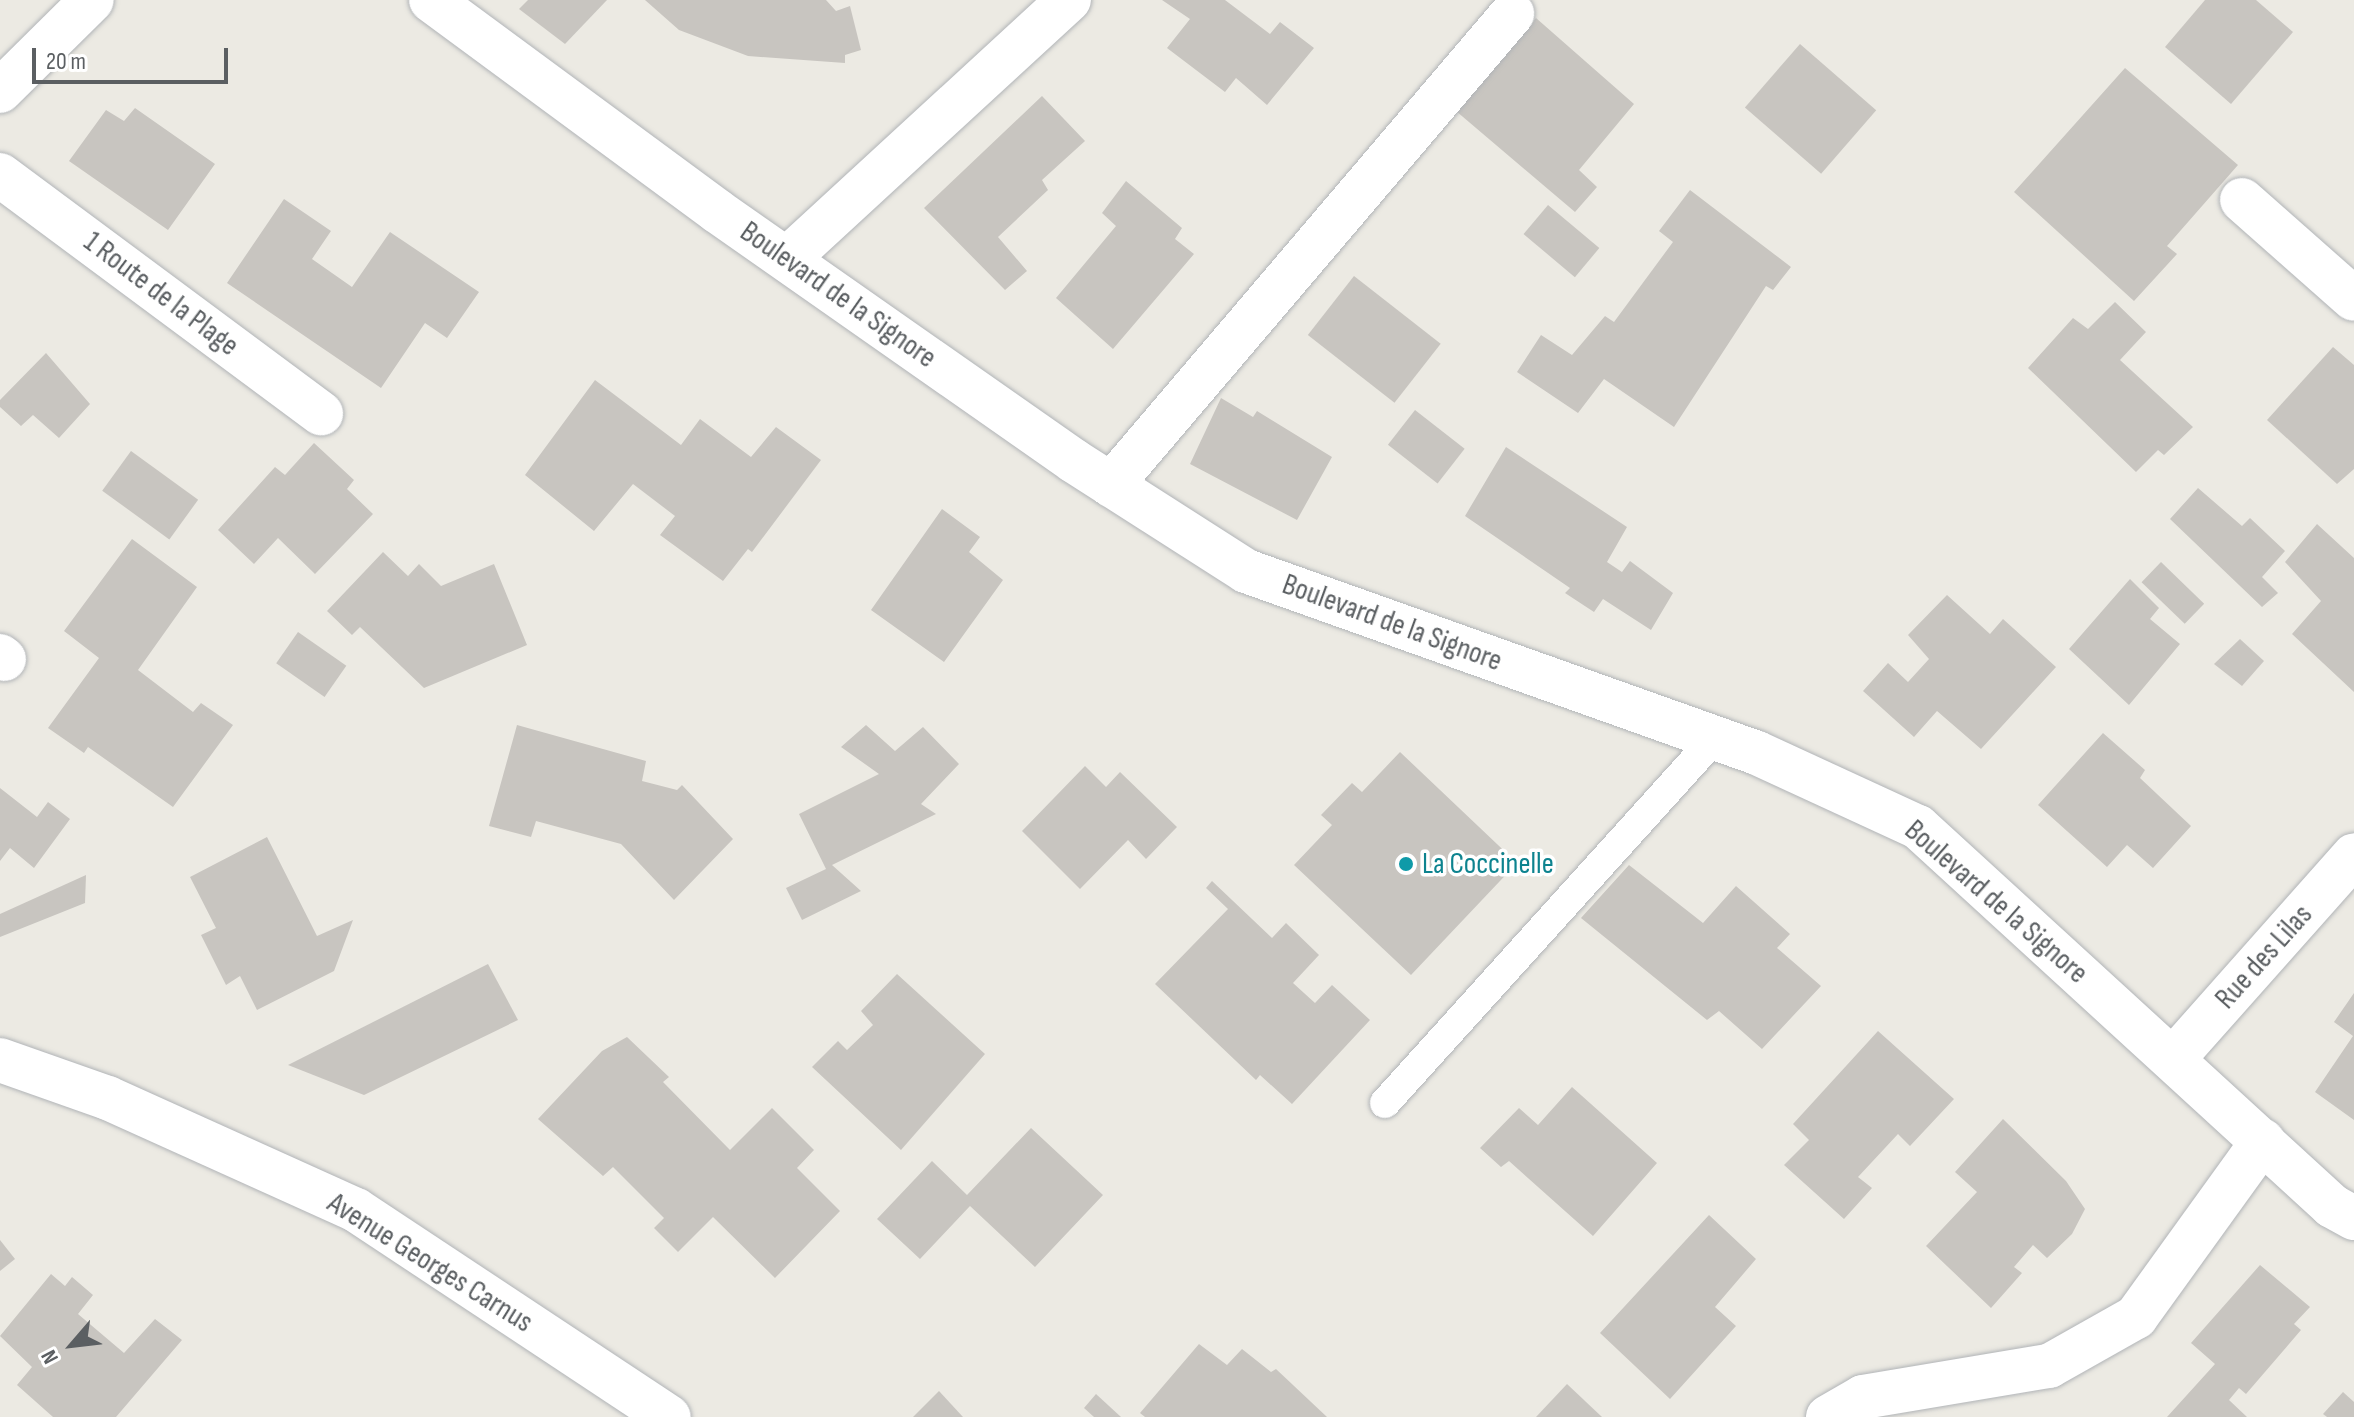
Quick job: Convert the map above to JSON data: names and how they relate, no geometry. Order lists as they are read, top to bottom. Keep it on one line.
{"streets":{"street":["1 Route de la Plage","Boulevard de la Signore","Rue des Lilas","Avenue Georges Carnus"]},"crossings":[["Boulevard de la Signore","Rue des Lilas"]],"places":["La Coccinelle"],"scale_bar":"20 m","north":"bottom left"}
